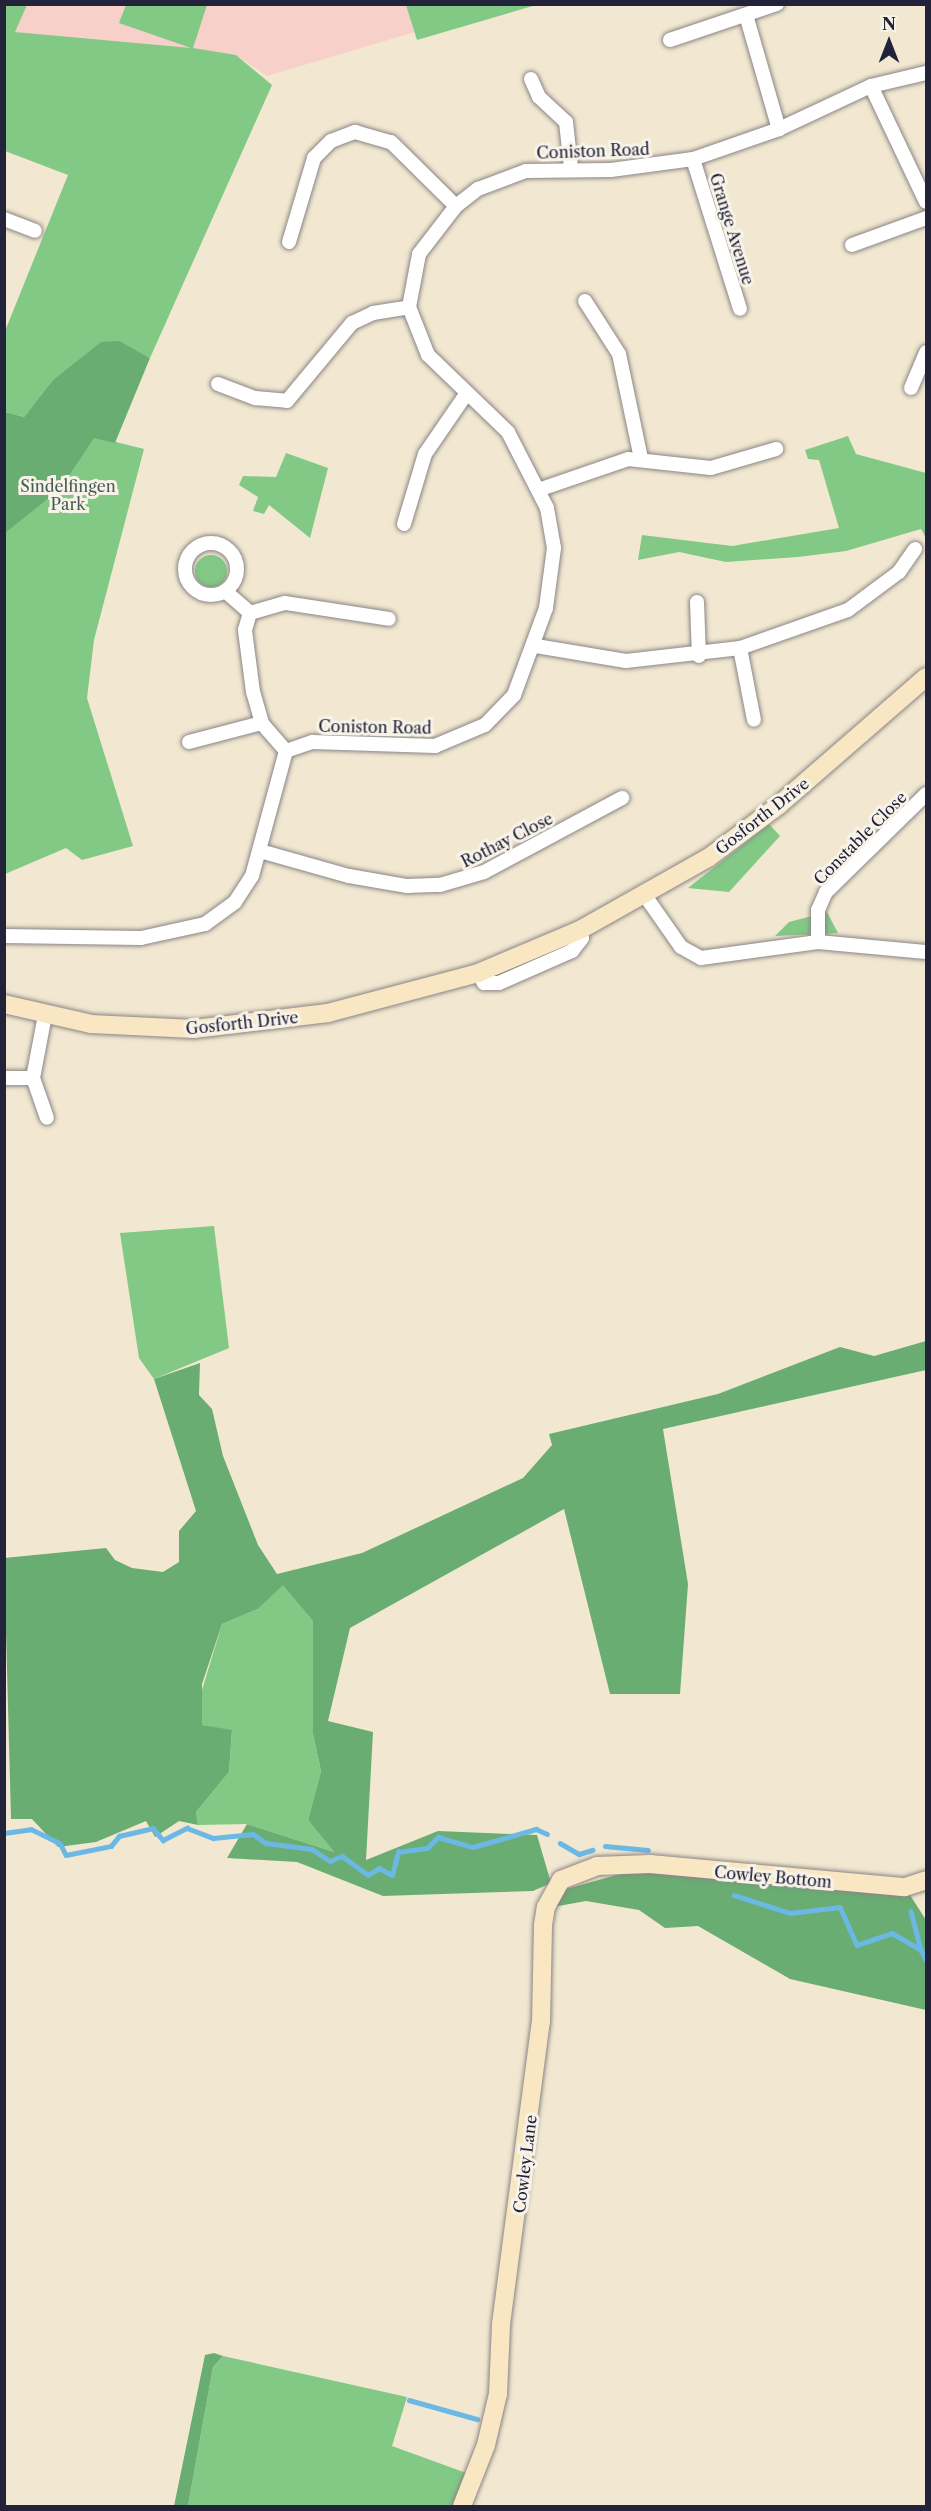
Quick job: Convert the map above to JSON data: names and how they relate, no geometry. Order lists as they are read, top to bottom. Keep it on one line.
{"streets":{"street":["Coniston Road","Grange Avenue","Gosforth Drive","Constable Close","Rothay Close","Cowley Bottom","Cowley Lane"]},"crossings":[["Coniston Road","Grange Avenue"],["Cowley Bottom","Cowley Lane"]],"parks":["Sindelfingen Park"],"north":"top"}
